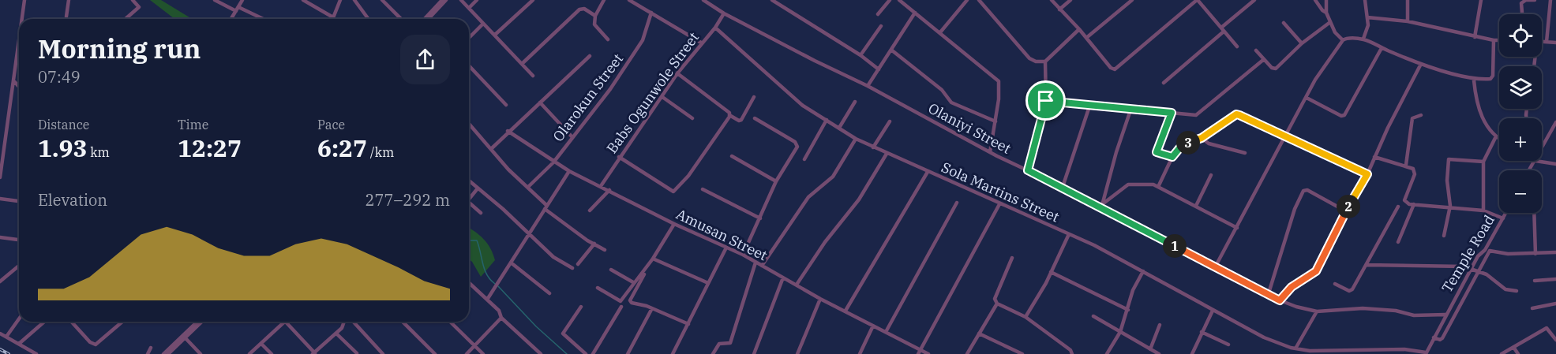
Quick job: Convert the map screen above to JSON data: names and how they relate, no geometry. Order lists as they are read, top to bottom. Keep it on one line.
{"streets":{"street":["Babs Ogunwole Street","Olarokun Street","Olaniyi Street","Sola Martins Street","Amusan Street","Temple Road"]},"crossings":[["Babs Ogunwole Street","Olaniyi Street"],["Babs Ogunwole Street","Sola Martins Street"],["Babs Ogunwole Street","Amusan Street"],["Olarokun Street","Amusan Street"],["Olaniyi Street","Temple Road"],["Sola Martins Street","Temple Road"]],"page":{"map_buttons":["+","−"],"heading":["Morning run","07:49"],"stats":[["Distance","1.93 km"],["Time","12:27"],["Pace","6:27 /km"]],"pins":["3","2","1"],"chart":["Elevation","277–292 m"]}}
